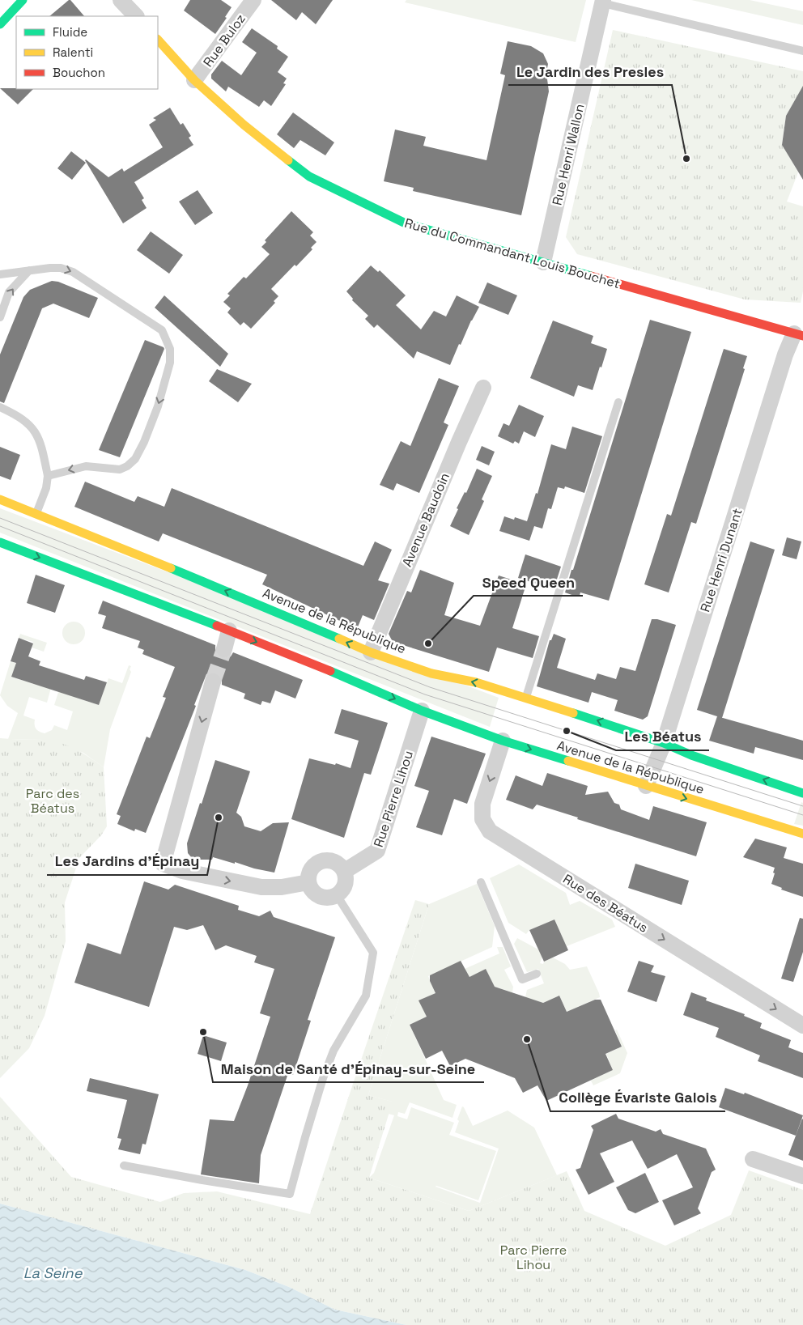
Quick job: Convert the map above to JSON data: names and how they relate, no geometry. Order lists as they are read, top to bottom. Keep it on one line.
{"streets":{"main road":["Rue du Commandant Louis Bouchet","Avenue de la République"],"street":["Rue Buloz","Rue Henri Wallon","Avenue Baudoin","Rue Henri Dunant","Rue Pierre Lihou","Rue des Béatus"]},"crossings":[["Rue Buloz","Rue du Commandant Louis Bouchet"],["Rue Henri Wallon","Rue du Commandant Louis Bouchet"],["Rue du Commandant Louis Bouchet","Rue Henri Dunant"],["Avenue Baudoin","Avenue de la République"],["Rue Henri Dunant","Avenue de la République"],["Avenue de la République","Rue Pierre Lihou"],["Avenue de la République","Rue des Béatus"]],"one_way":["Rue des Béatus"],"water":["La Seine"],"parks":["Parc des Béatus","Parc Pierre Lihou"],"places":["Le Jardin des Presles","Speed Queen","Les Béatus","Les Jardins d'Épinay","Maison de Santé d'Épinay-sur-Seine","Collège Évariste Galois"],"legend":["Fluide","Ralenti","Bouchon"]}
